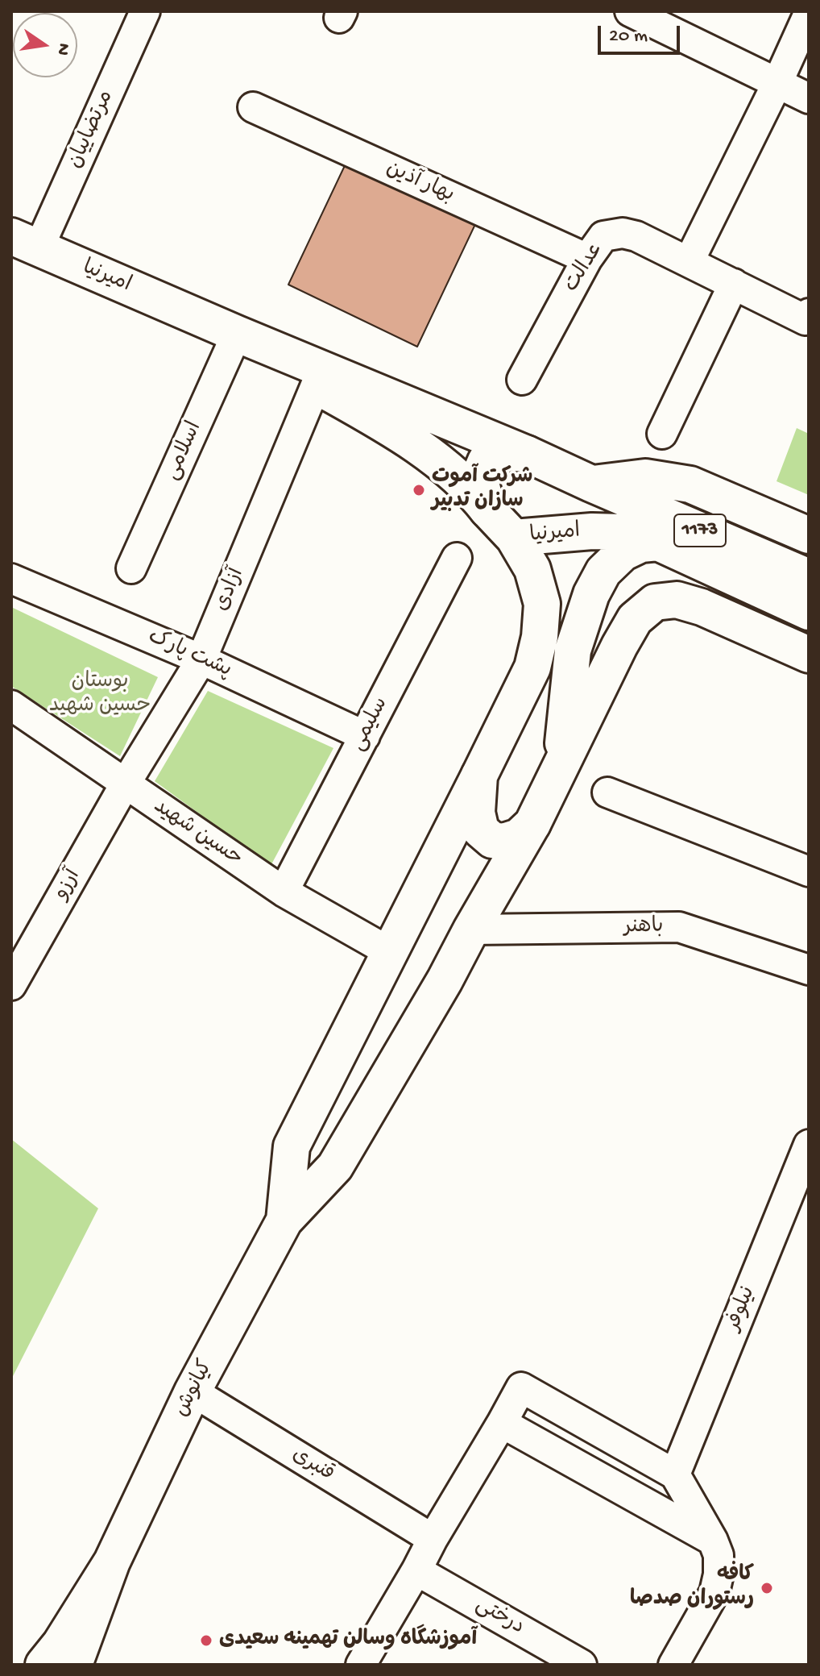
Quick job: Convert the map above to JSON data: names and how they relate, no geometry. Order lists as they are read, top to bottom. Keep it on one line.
{"streets":{"main road":["امیرنیا","1173","کیانوش"],"street":["مرتضاییان","بهار آذین","عدالت","اسلامی","آزادی","پشت پارک","سلیمی","حسین شهید","آرزو","باهنر","نیلوفر","قنبری","درختی"]},"crossings":[["مرتضاییان","امیرنیا"],["بهار آذین","عدالت"],["امیرنیا","اسلامی"],["امیرنیا","آزادی"],["آزادی","پشت پارک"],["آزادی","حسین شهید"],["آزادی","آرزو"],["پشت پارک","سلیمی"],["سلیمی","حسین شهید"],["حسین شهید","آرزو"],["کیانوش","قنبری"]],"parks":["بوستان حسین شهید"],"places":["شرکت آموت سازان تدبیر","کافه رستوران صدصا","آموزشگاه وسالن تهمینه سعیدی"],"scale_bar":"20 m","north":"right"}
